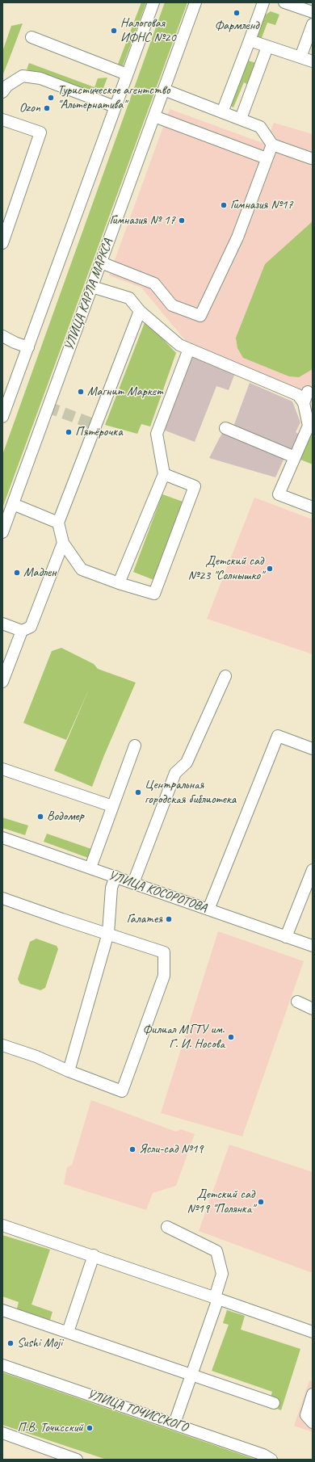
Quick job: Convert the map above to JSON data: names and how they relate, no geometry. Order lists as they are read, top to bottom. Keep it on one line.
{"streets":{"street":["УЛИЦА КАРЛА МАРКСА","УЛИЦА КОСОРОТОВА","УЛИЦА ТОЧИССКОГО"]},"places":["Фармленд","Налоговая ИФНС №20","Туристическое агентство \"Альтернатива\"","Ozon","Гимназия №17","Гимназия № 17","Магнит Маркет","Пятёрочка","Детский сад №23 \"Солнышко\"","Мадлен","Центральная городская библиотека","Водомер","Галатея","Филиал МГТУ им. Г. И. Носова","Ясли-сад №19","Детский сад №19 \"Полянка\"","Sushi Moji","П.В. Точисский"]}
